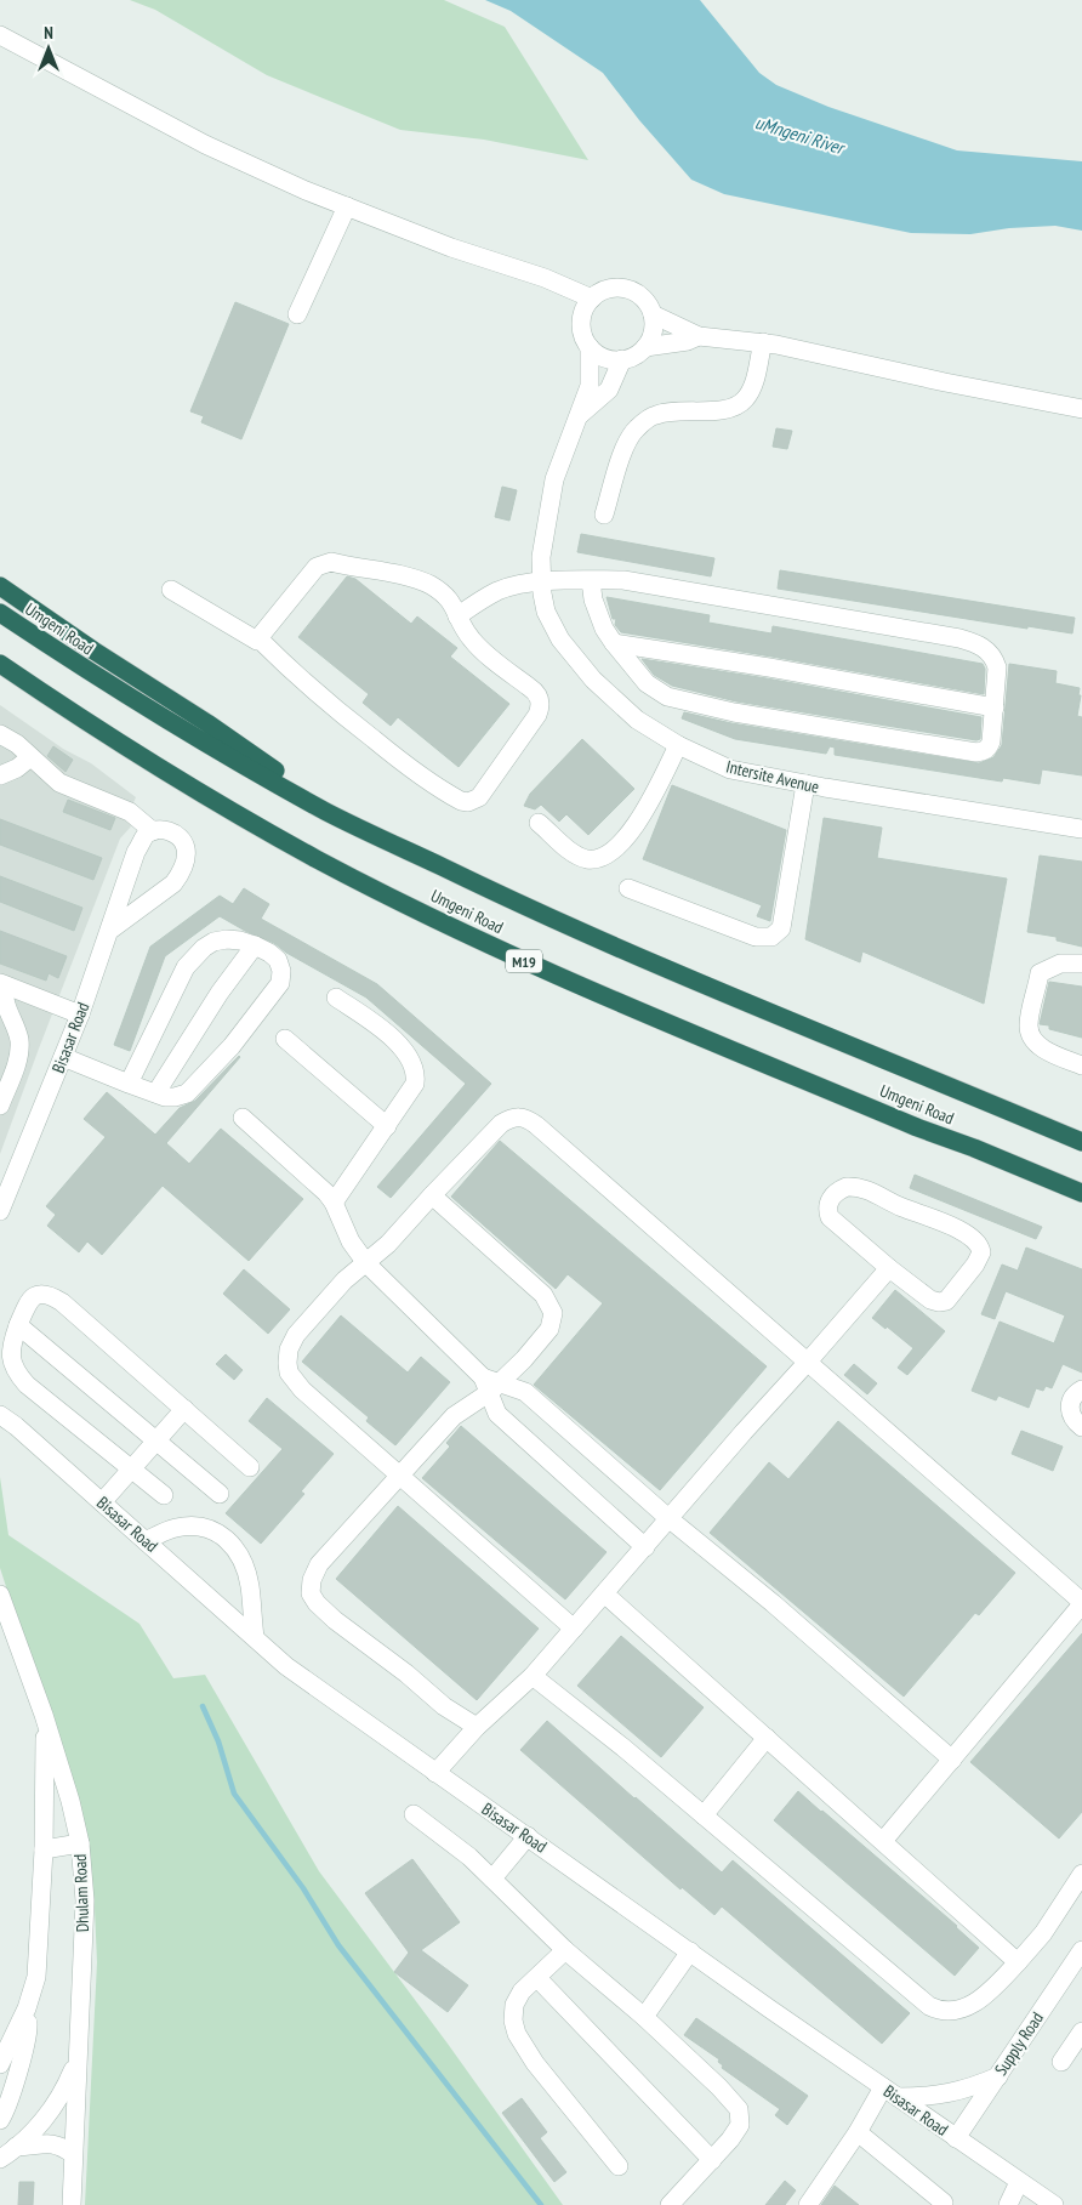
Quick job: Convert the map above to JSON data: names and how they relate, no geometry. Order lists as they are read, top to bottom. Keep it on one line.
{"streets":{"highway":["Umgeni Road","M19"],"street":["Intersite Avenue","Bisasar Road","Dhulam Road","Supply Road"]},"crossings":[["Bisasar Road","Supply Road"]],"water":["uMngeni River"],"north":"top"}
